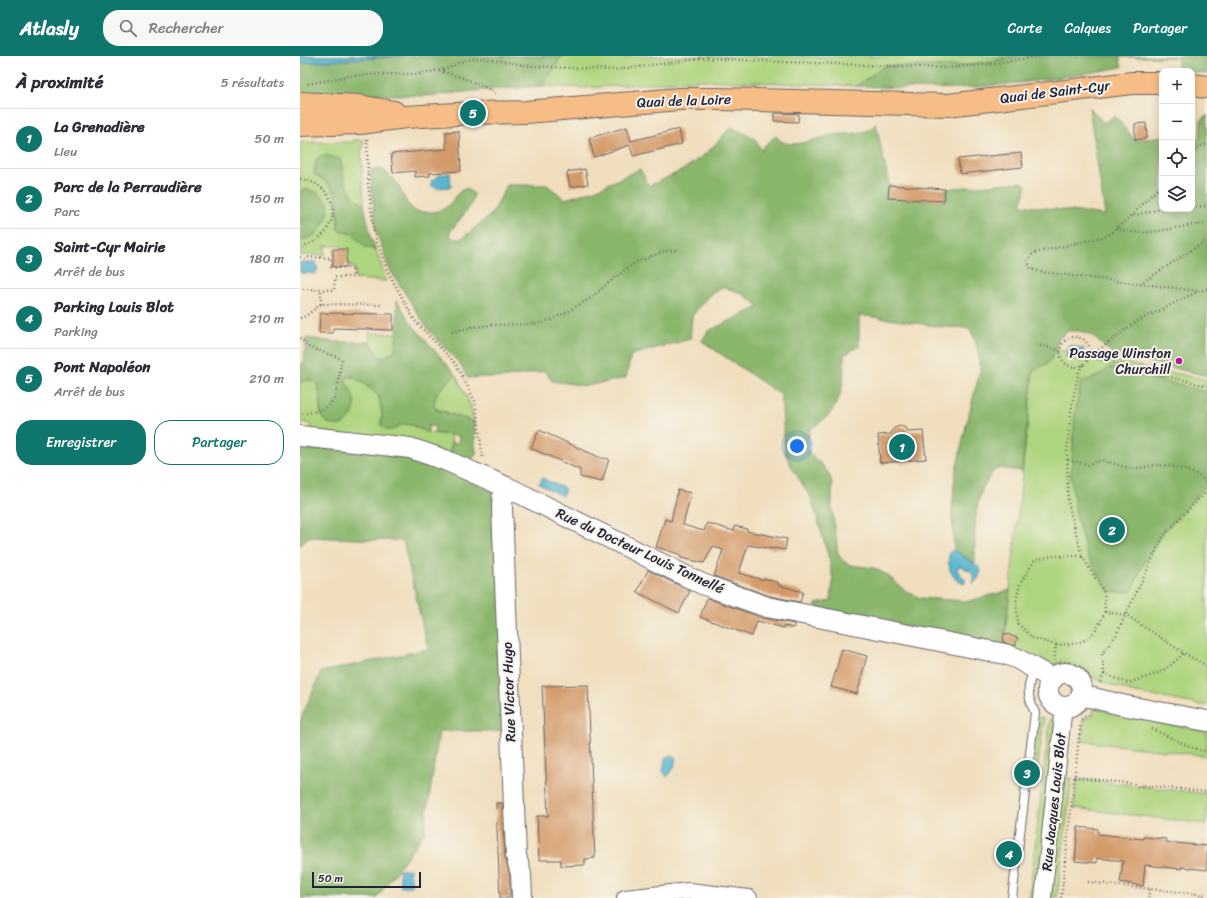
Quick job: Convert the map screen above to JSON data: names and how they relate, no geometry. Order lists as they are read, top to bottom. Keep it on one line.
{"streets":{"main road":["Quai de Saint-Cyr","Quai de la Loire"],"street":["Rue du Docteur Louis Tonnellé","Rue Victor Hugo","Rue Jacques Louis Blot"]},"crossings":[["Quai de Saint-Cyr","Quai de la Loire"],["Rue du Docteur Louis Tonnellé","Rue Victor Hugo"],["Rue du Docteur Louis Tonnellé","Rue Jacques Louis Blot"]],"places":["Passage Winston Churchill"],"scale_bar":"50 m","page":{"header":"Atlasly","search":"Rechercher","nav":["Carte","Calques","Partager"],"heading":["À proximité","5 résultats"],"map_buttons":["+","−"],"pins":["5","1","2","3","4"],"list":[{"mark":"1","name":"La Grenadière","note":"Lieu","value":"50 m"},{"mark":"2","name":"Parc de la Perraudière","note":"Parc","value":"150 m"},{"mark":"3","name":"Saint-Cyr Mairie","note":"Arrêt de bus","value":"180 m"},{"mark":"4","name":"Parking Louis Blot","note":"Parking","value":"210 m"},{"mark":"5","name":"Pont Napoléon","note":"Arrêt de bus","value":"210 m"}],"buttons":["Enregistrer","Partager"],"scale":"50 m"}}
